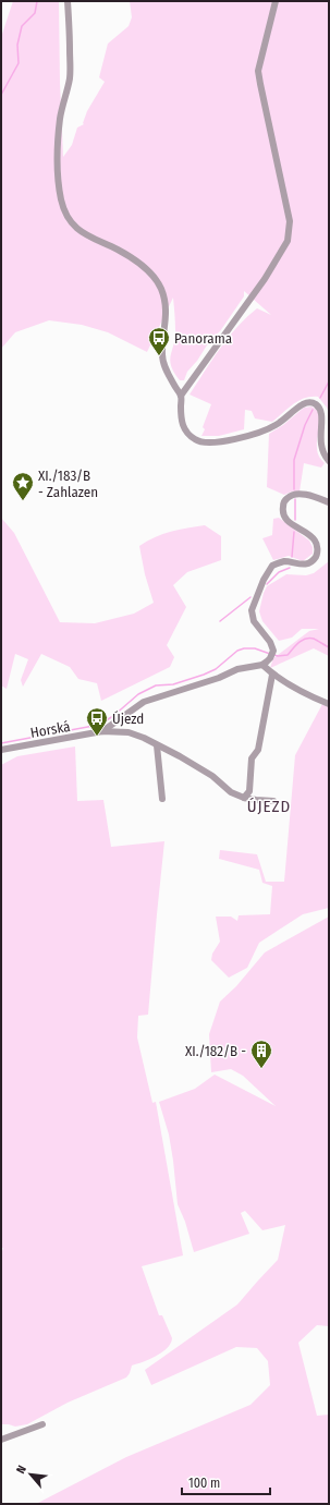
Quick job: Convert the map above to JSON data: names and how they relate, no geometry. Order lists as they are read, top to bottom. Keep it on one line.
{"streets":{"street":["Horská"]},"districts":["ÚJEZD"],"places":{"bus stop":["Panorama","Újezd"],"place":["XI./183/B - Zahlazen"],"building":["XI./182/B -"]},"scale_bar":"100 m","north":"top left"}
